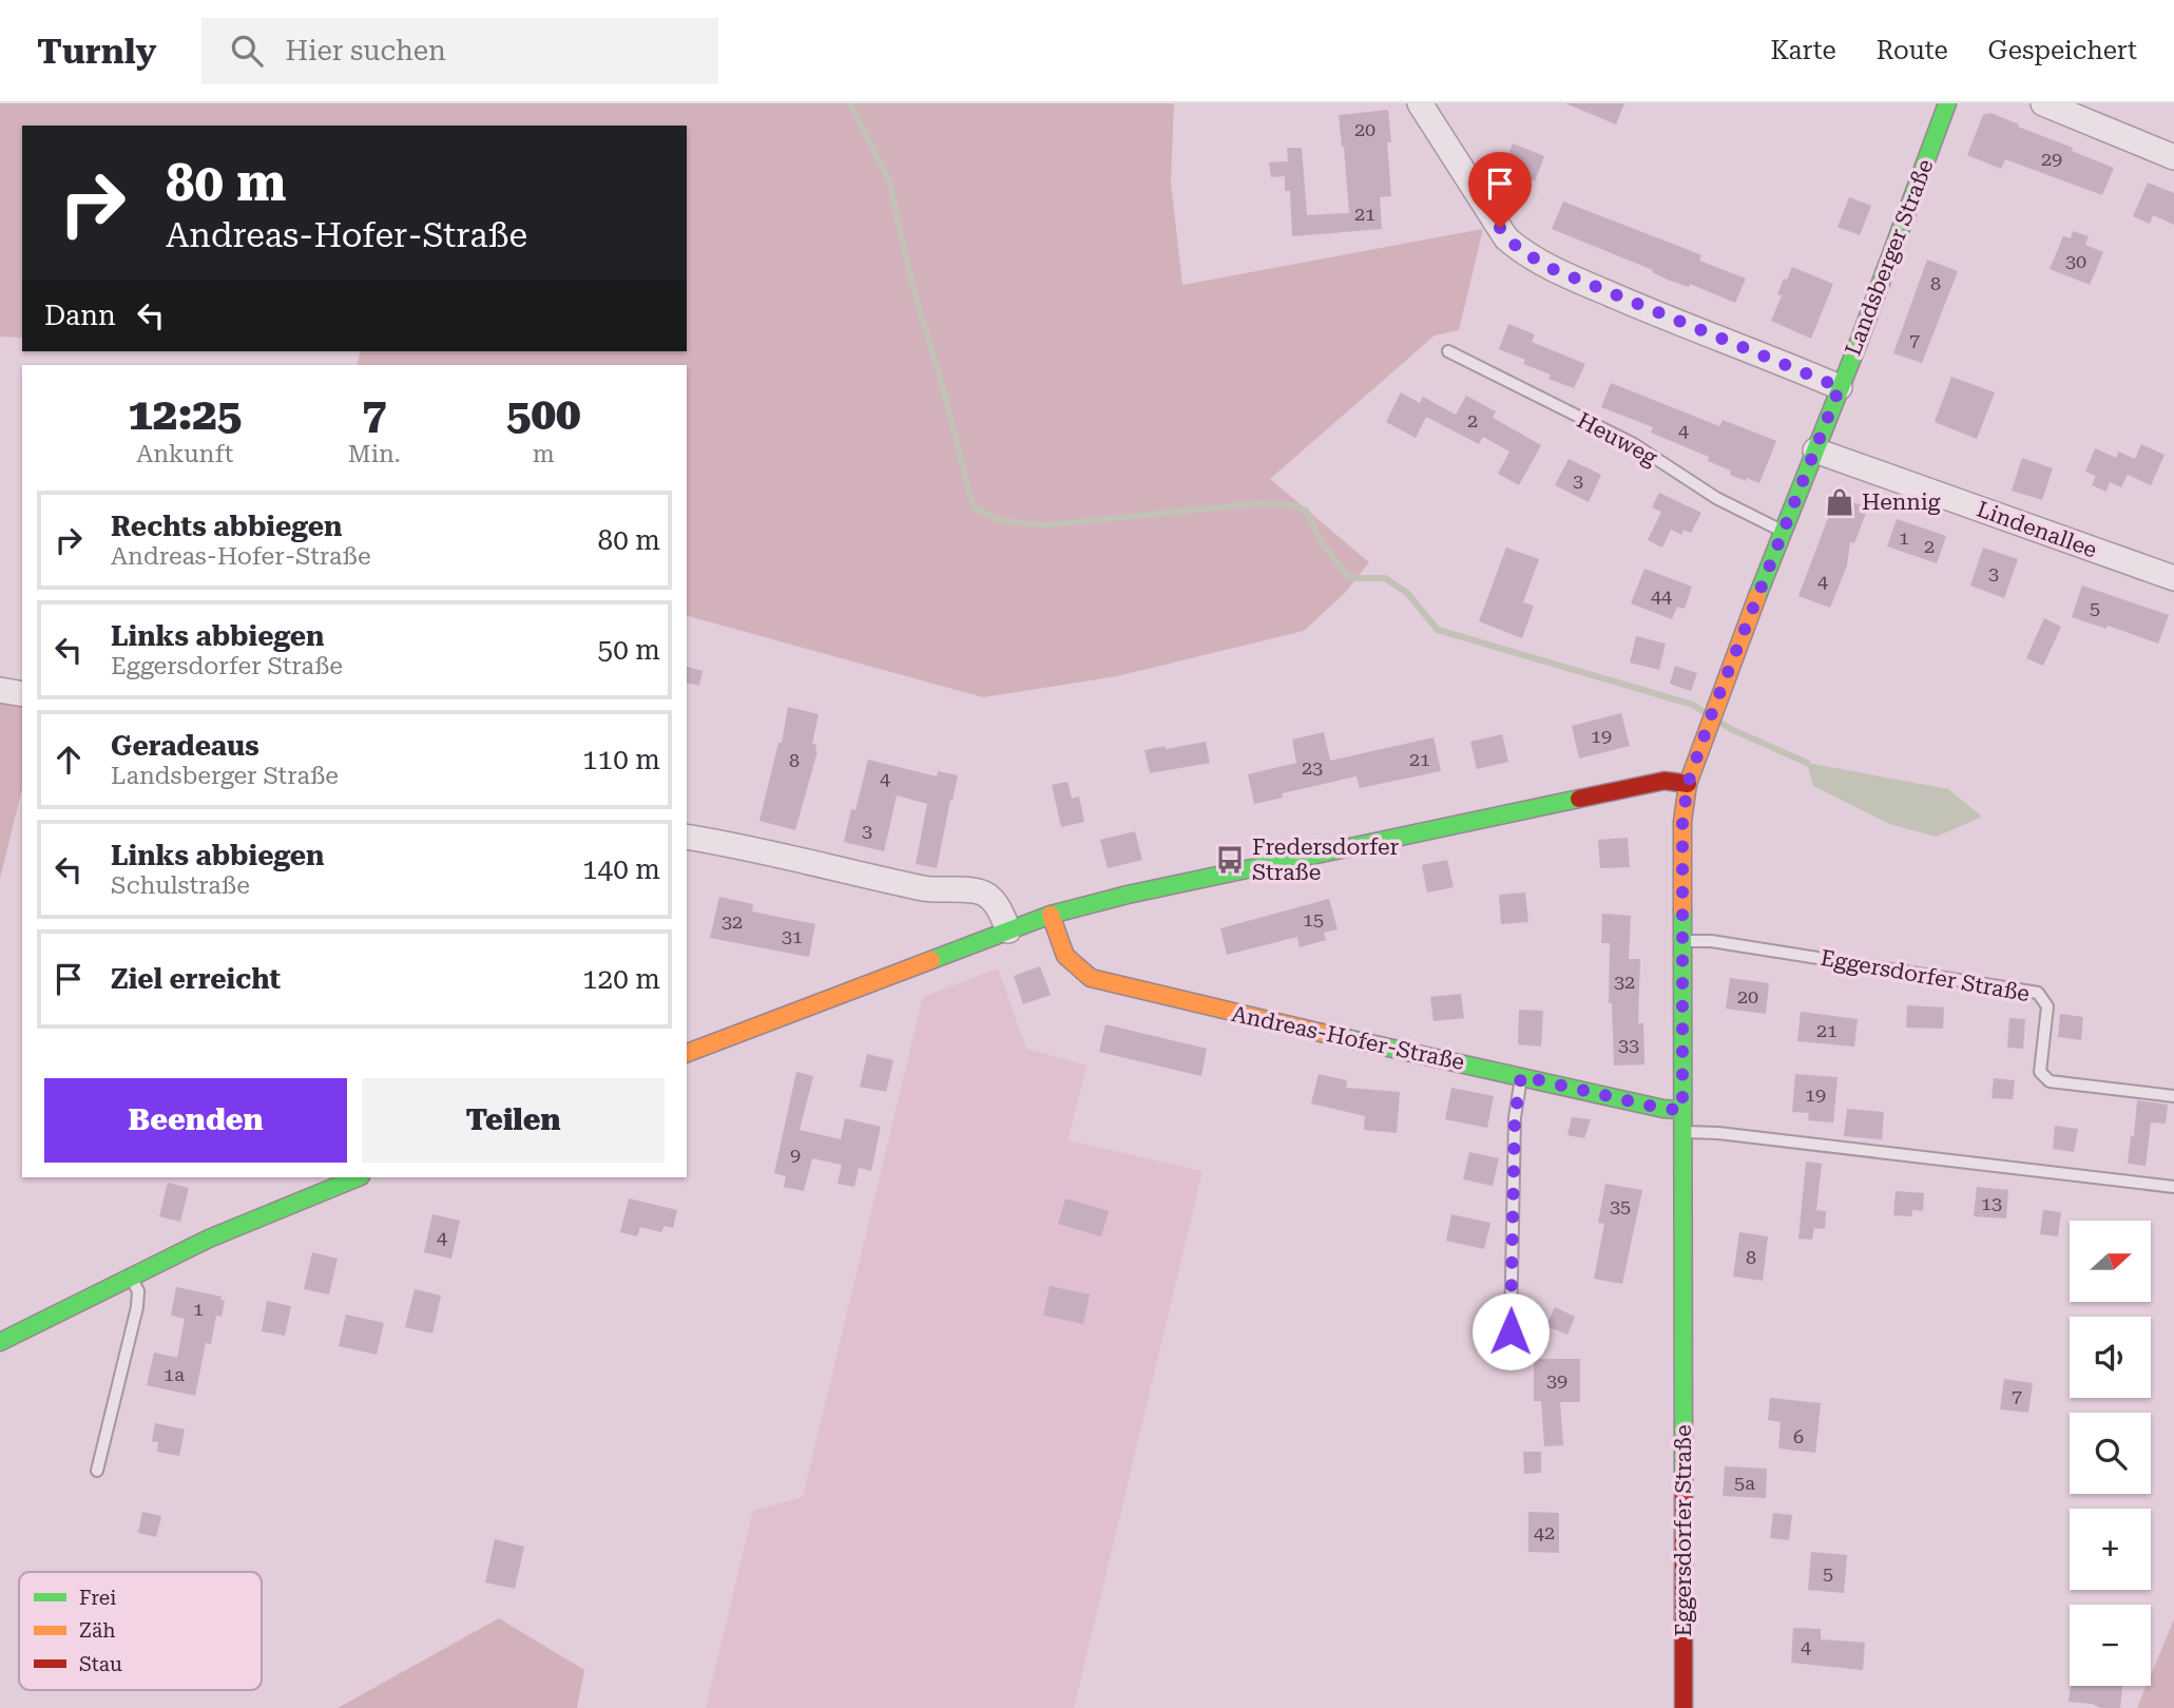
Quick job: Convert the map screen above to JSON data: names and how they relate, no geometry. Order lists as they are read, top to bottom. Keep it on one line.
{"streets":{"street":["Landsberger Straße","Lindenallee","Eggersdorfer Straße","Andreas-Hofer-Straße"],"lane":["Heuweg"]},"crossings":[["Landsberger Straße","Heuweg"],["Landsberger Straße","Lindenallee"],["Landsberger Straße","Eggersdorfer Straße"],["Eggersdorfer Straße","Andreas-Hofer-Straße"]],"places":{"shop":["Hennig"],"bus stop":["Fredersdorfer Straße"]},"house_numbers":["20","29","21","30","8","7","2","4","3","1","2","3","4","44","5","19","21","8","23","4","3","15","32","31","32","20","21","33","19","9","13","35","4","8","1","1a","39","7","6","5a","42","5","4"],"legend":["Frei","Zäh","Stau"],"north":"right","page":{"header":"Turnly","search":"Hier suchen","nav":["Karte","Route","Gespeichert"],"turn":["80 m","Andreas-Hofer-Straße"],"then":"Dann","eta":["12:25","Ankunft","7","Min.","500","m"],"list":[{"name":"Rechts abbiegen","note":"Andreas-Hofer-Straße","value":"80 m"},{"name":"Links abbiegen","note":"Eggersdorfer Straße","value":"50 m"},{"name":"Geradeaus","note":"Landsberger Straße","value":"110 m"},{"name":"Links abbiegen","note":"Schulstraße","value":"140 m"},{"name":"Ziel erreicht","value":"120 m"}],"buttons":["Beenden","Teilen"],"map_buttons":["+","−"]}}
